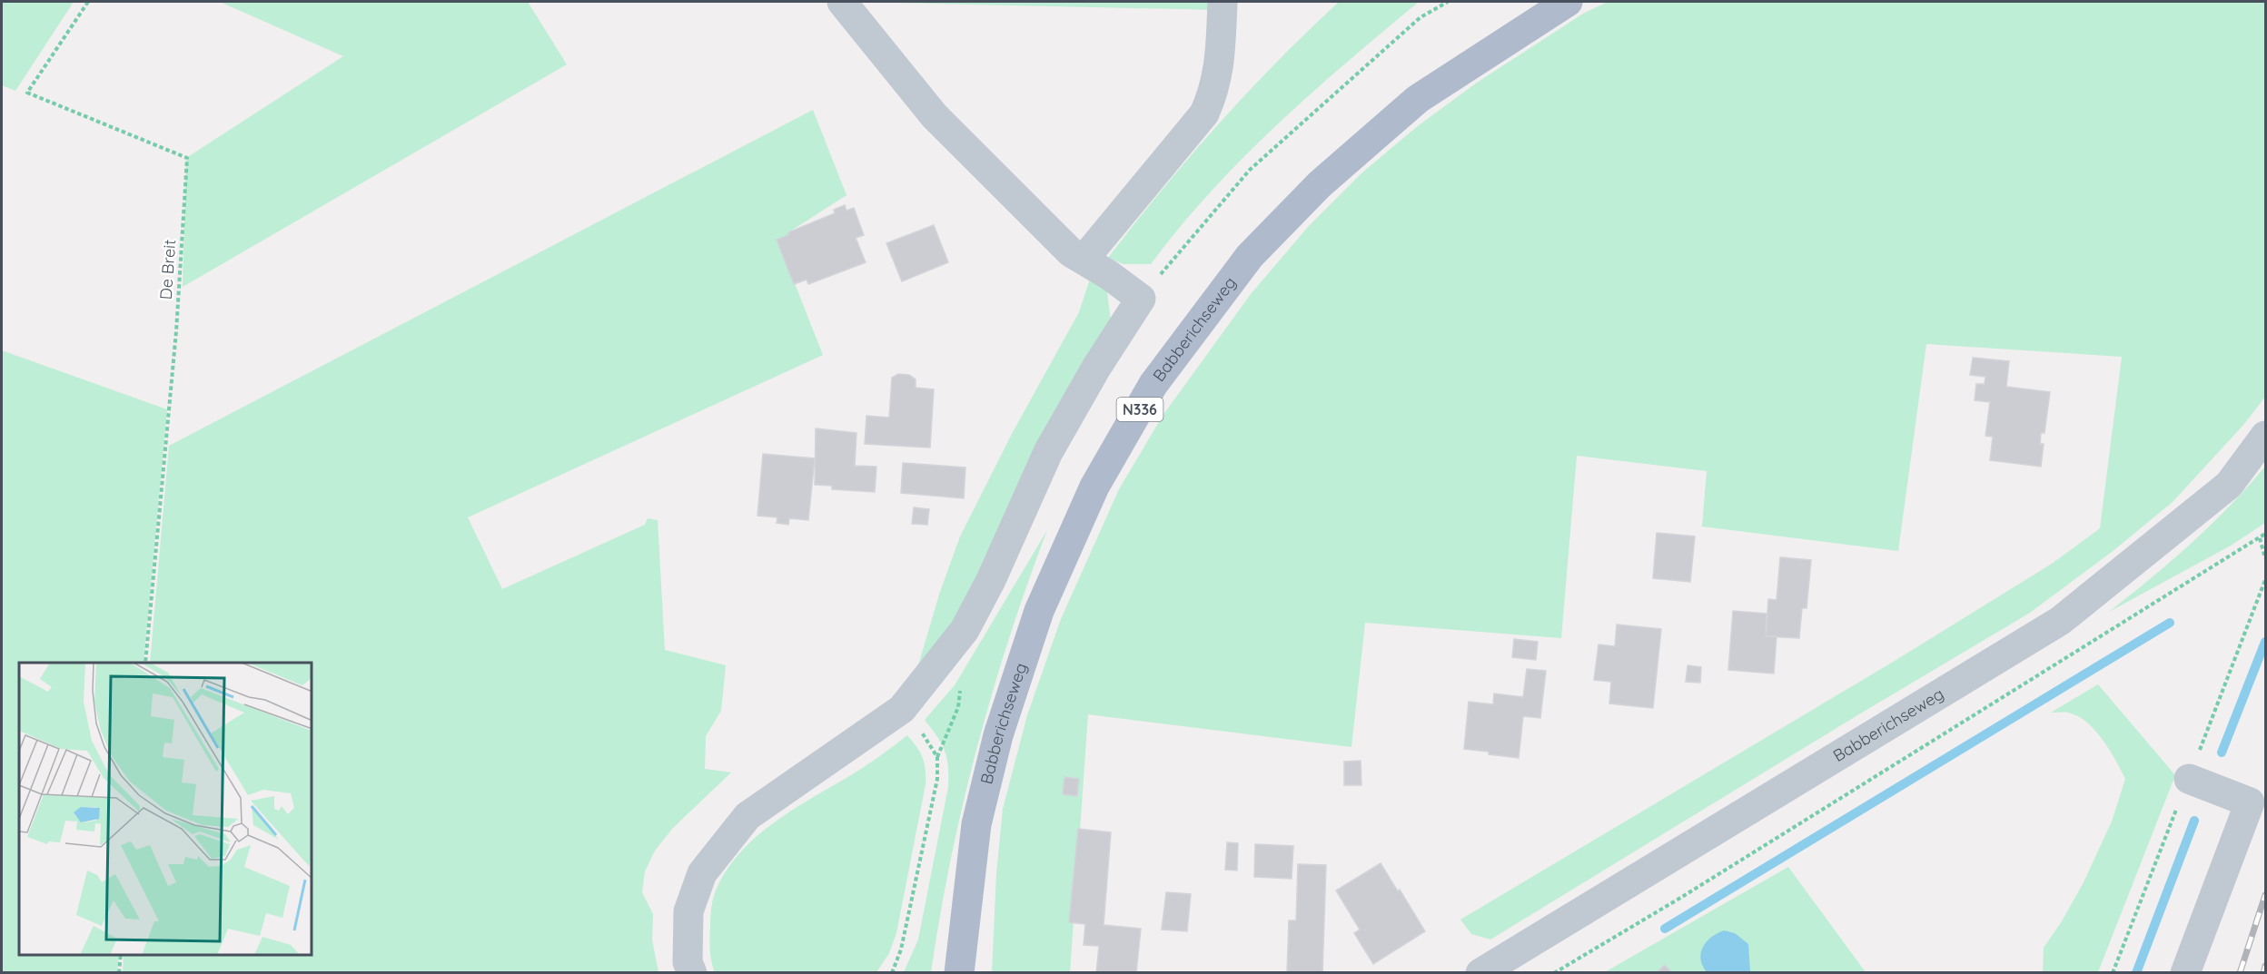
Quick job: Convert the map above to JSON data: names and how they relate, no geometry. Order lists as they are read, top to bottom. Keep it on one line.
{"streets":{"main road":["Babberichseweg","N336"],"path":["De Breit"]}}
